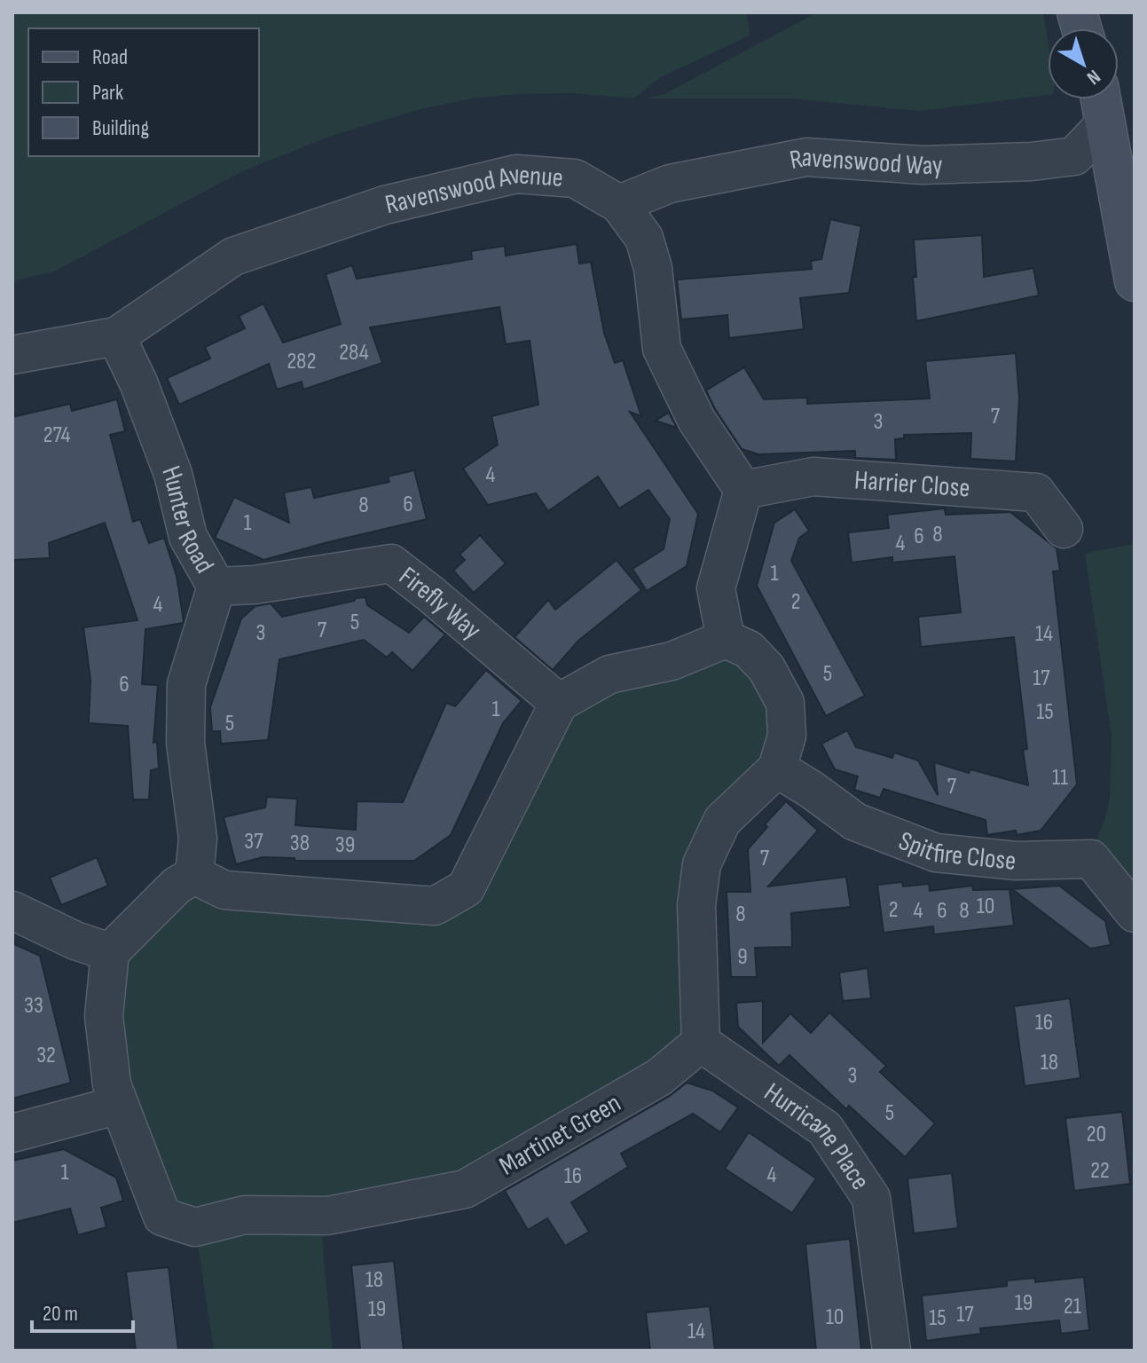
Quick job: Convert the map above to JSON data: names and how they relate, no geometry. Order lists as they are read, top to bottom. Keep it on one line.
{"streets":{"street":["Ravenswood Way","Ravenswood Avenue","Harrier Close","Hunter Road","Firefly Way","Spitfire Close","Martinet Green","Hurricane Place"]},"crossings":[["Ravenswood Way","Ravenswood Avenue"],["Ravenswood Avenue","Harrier Close"],["Ravenswood Avenue","Hunter Road"],["Hunter Road","Firefly Way"],["Martinet Green","Hurricane Place"]],"house_numbers":["284","282","7","3","274","4","6","8","1","8","6","4","1","2","4","5","7","3","14","5","17","6","1","15","5","11","7","37","38","39","7","10","2","4","6","8","8","9","33","16","32","18","3","5","20","22","1","4","16","18","19","21","19","17","10","15","14"],"legend":["Road","Park","Building"],"scale_bar":"20 m","north":"bottom right"}
